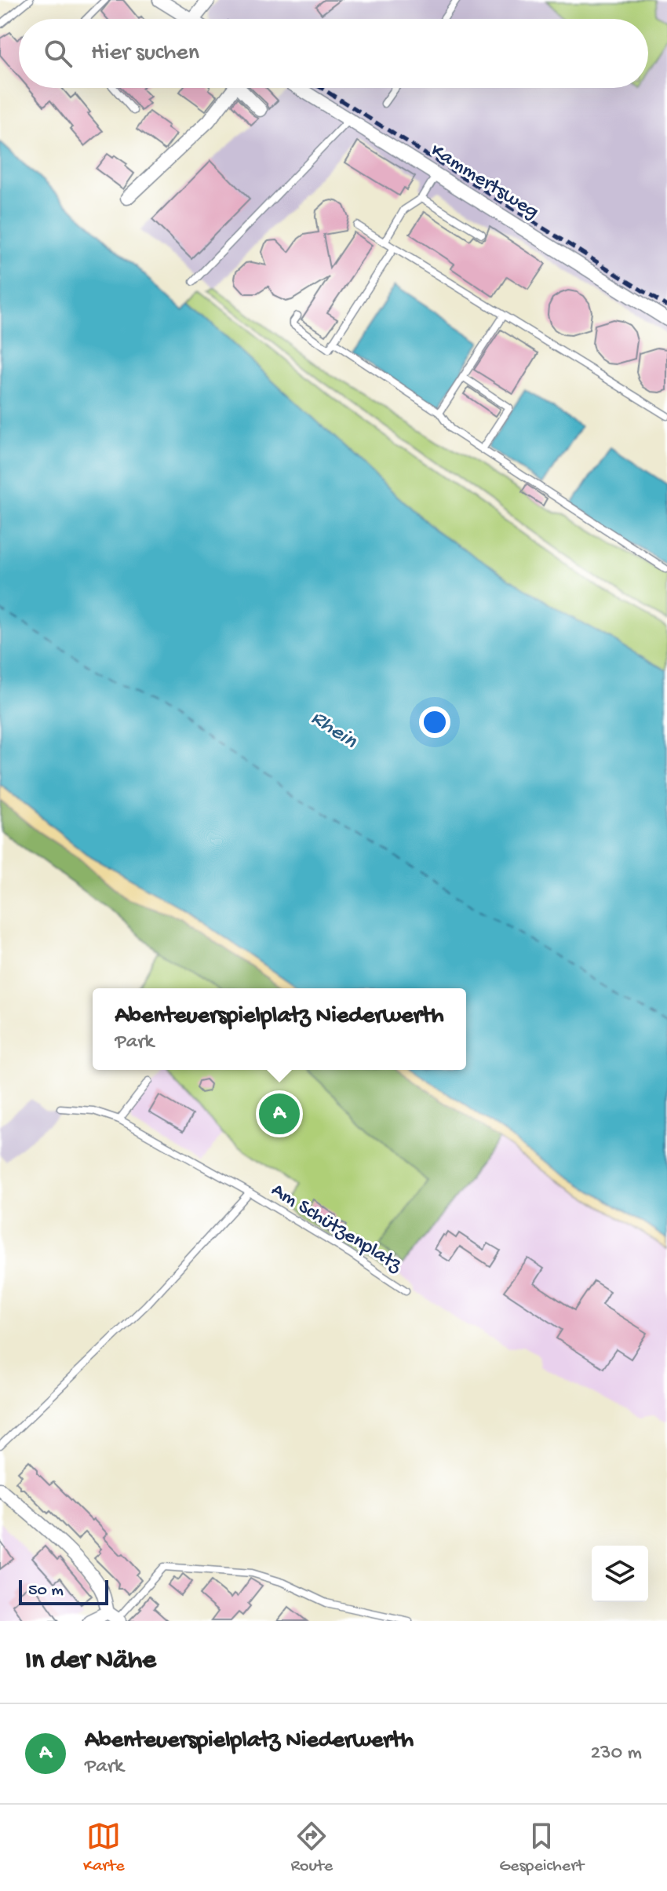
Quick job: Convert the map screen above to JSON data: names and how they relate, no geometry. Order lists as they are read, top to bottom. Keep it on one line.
{"streets":{"street":["Kammertsweg"],"lane":["Am Schützenplatz"]},"water":["Rhein"],"scale_bar":"50 m","page":{"search":"Hier suchen","popup":["Abenteuerspielplatz Niederwerth","Park"],"pins":"A","scale":"50 m","heading":"In der Nähe","list":[{"mark":"A","name":"Abenteuerspielplatz Niederwerth","note":"Park","value":"230 m"}],"nav":["Karte","Route","Gespeichert"]}}
